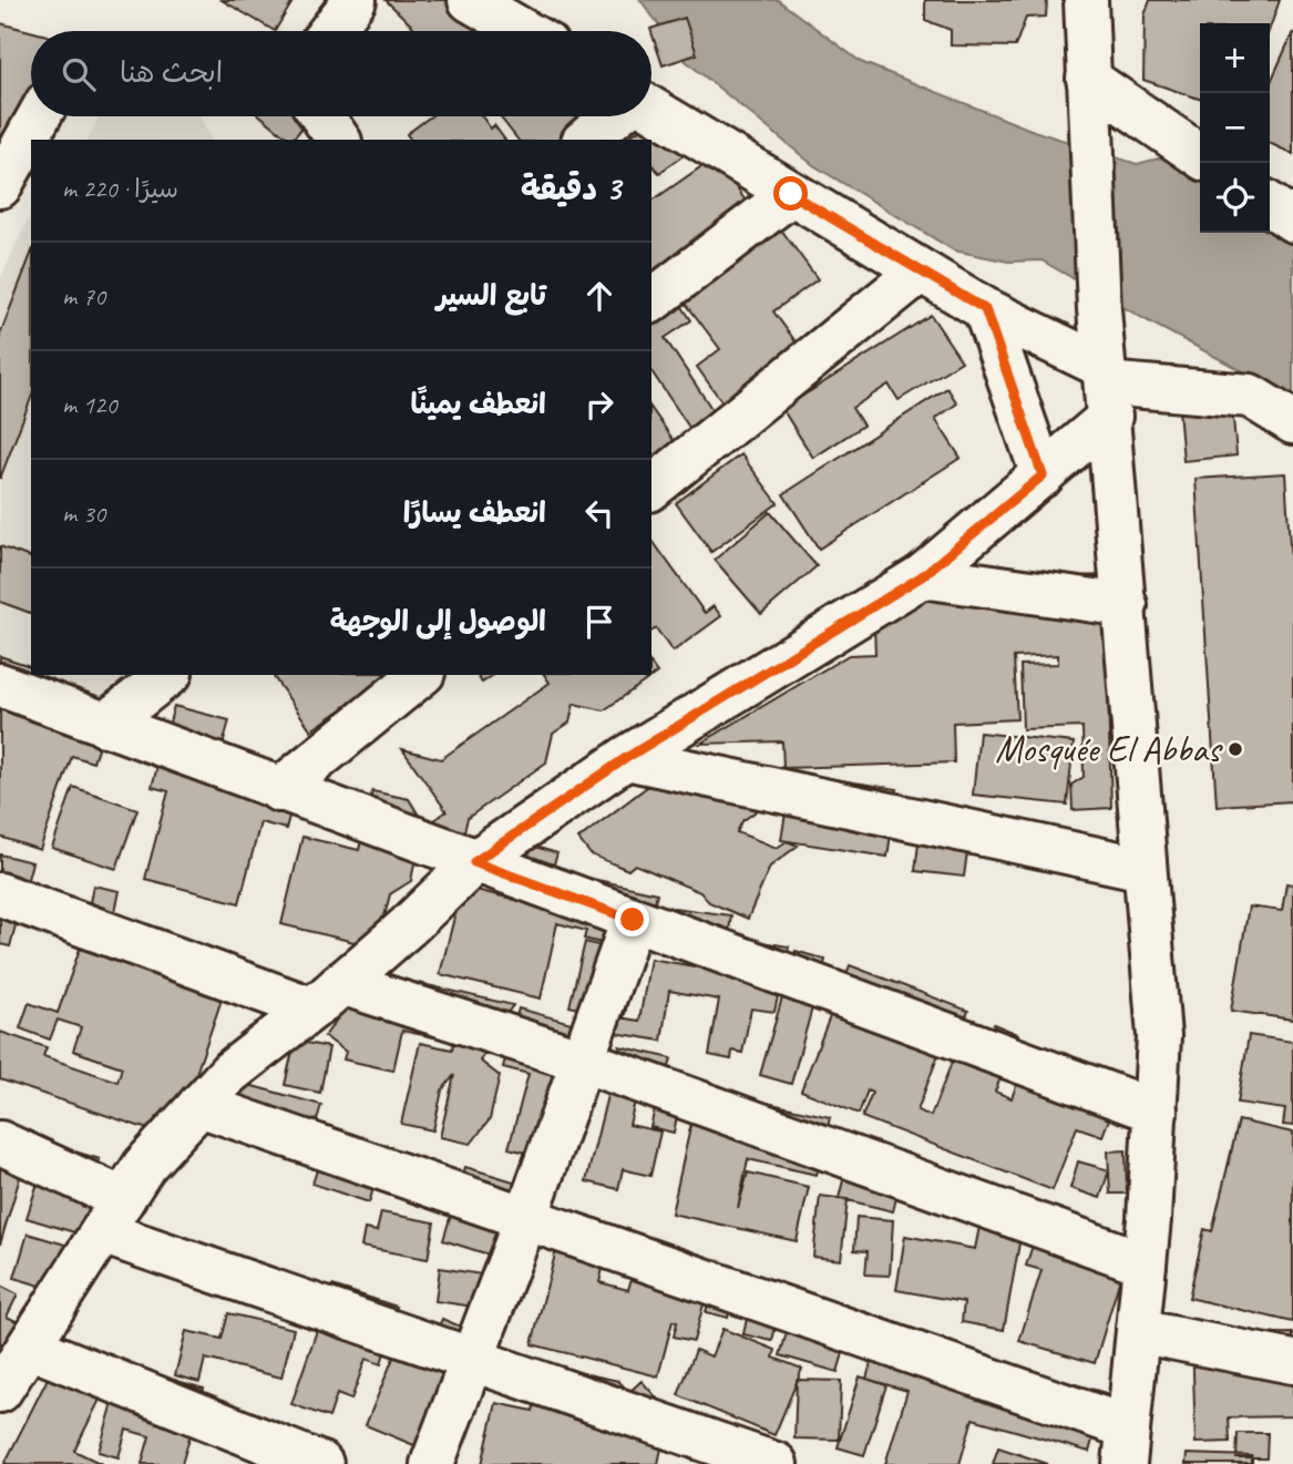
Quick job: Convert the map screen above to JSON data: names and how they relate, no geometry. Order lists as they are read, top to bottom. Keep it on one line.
{"places":["Mosquée El Abbas"],"page":{"map_buttons":["+","−"],"search":"ابحث هنا","heading":["3 دقيقة","سيرًا · 220 m"],"list":[["تابع السير","70 m"],["انعطف يمينًا","120 m"],["انعطف يسارًا","30 m"],"الوصول إلى الوجهة"]}}
